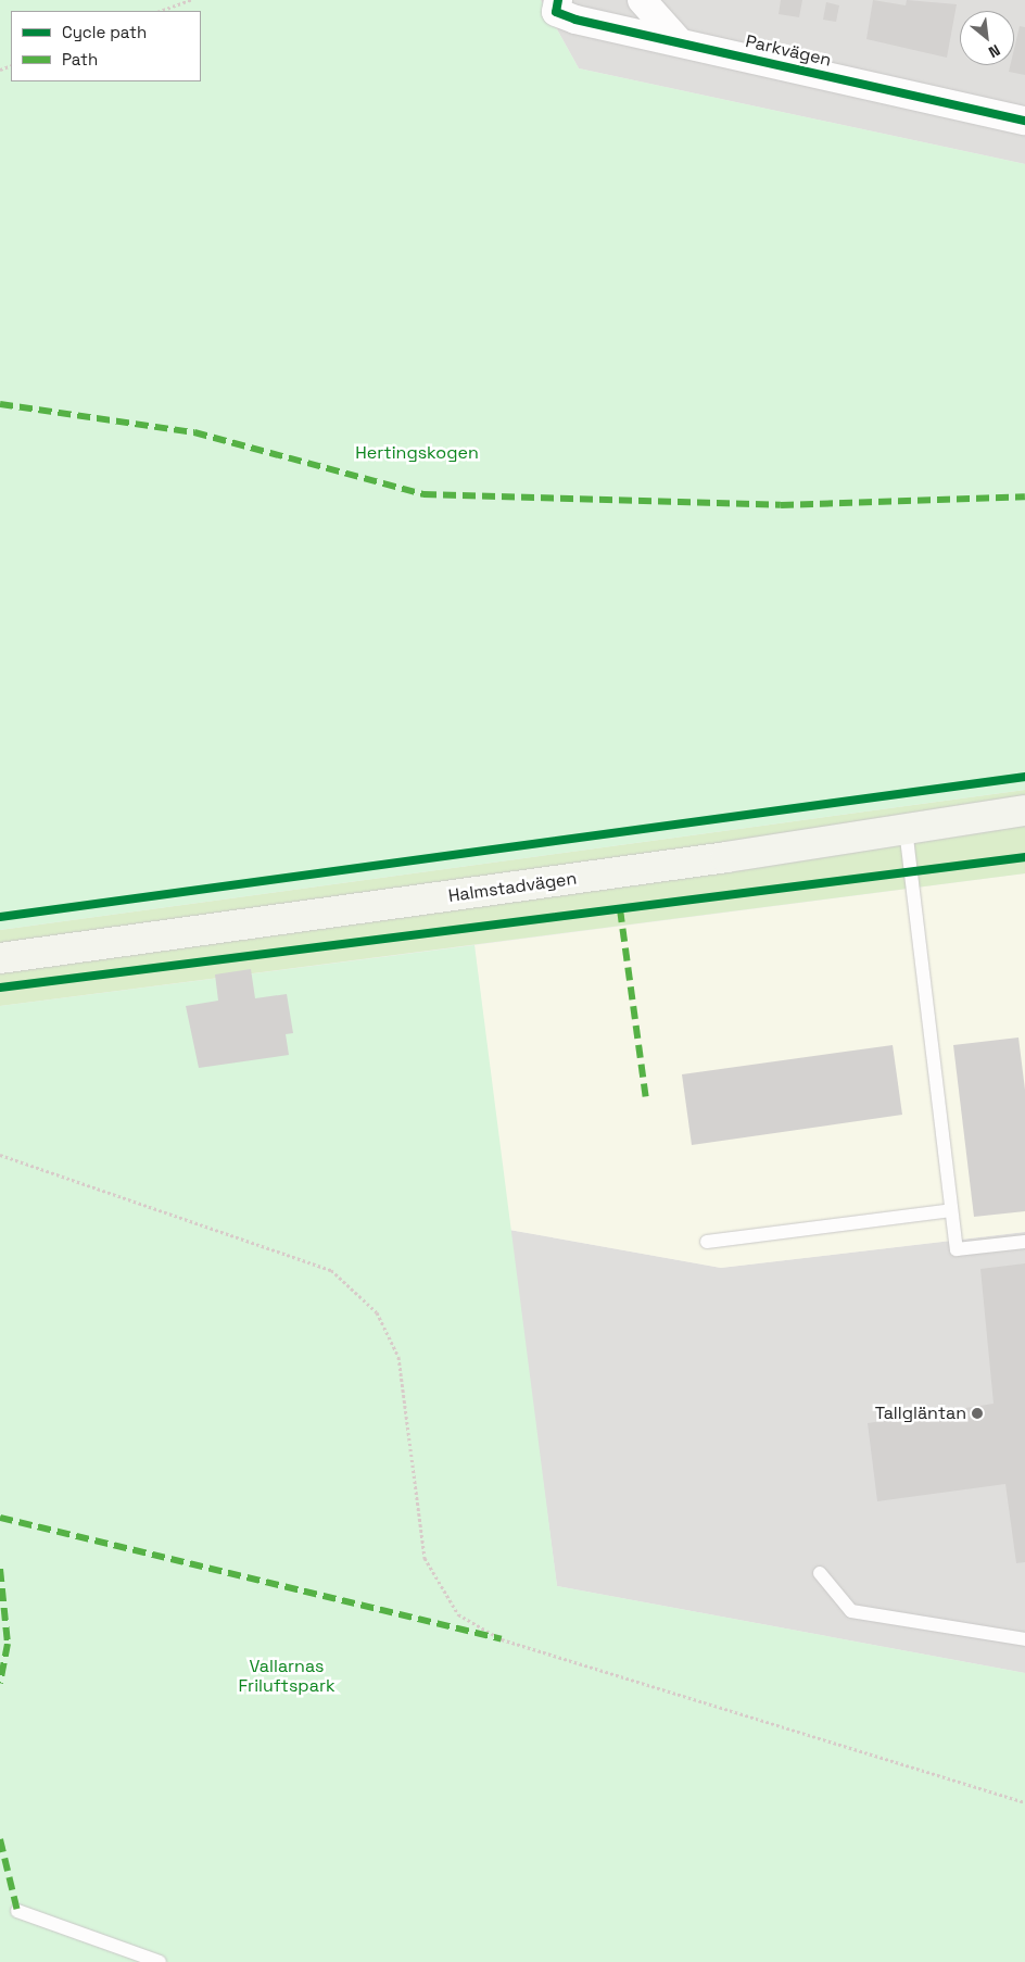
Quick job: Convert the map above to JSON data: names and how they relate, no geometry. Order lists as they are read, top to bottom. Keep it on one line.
{"streets":{"main road":["Halmstadvägen"],"street":["Parkvägen"]},"parks":["Hertingskogen","Vallarnas Friluftspark"],"places":["Tallgläntan"],"legend":["Cycle path","Path"],"north":"bottom right"}
